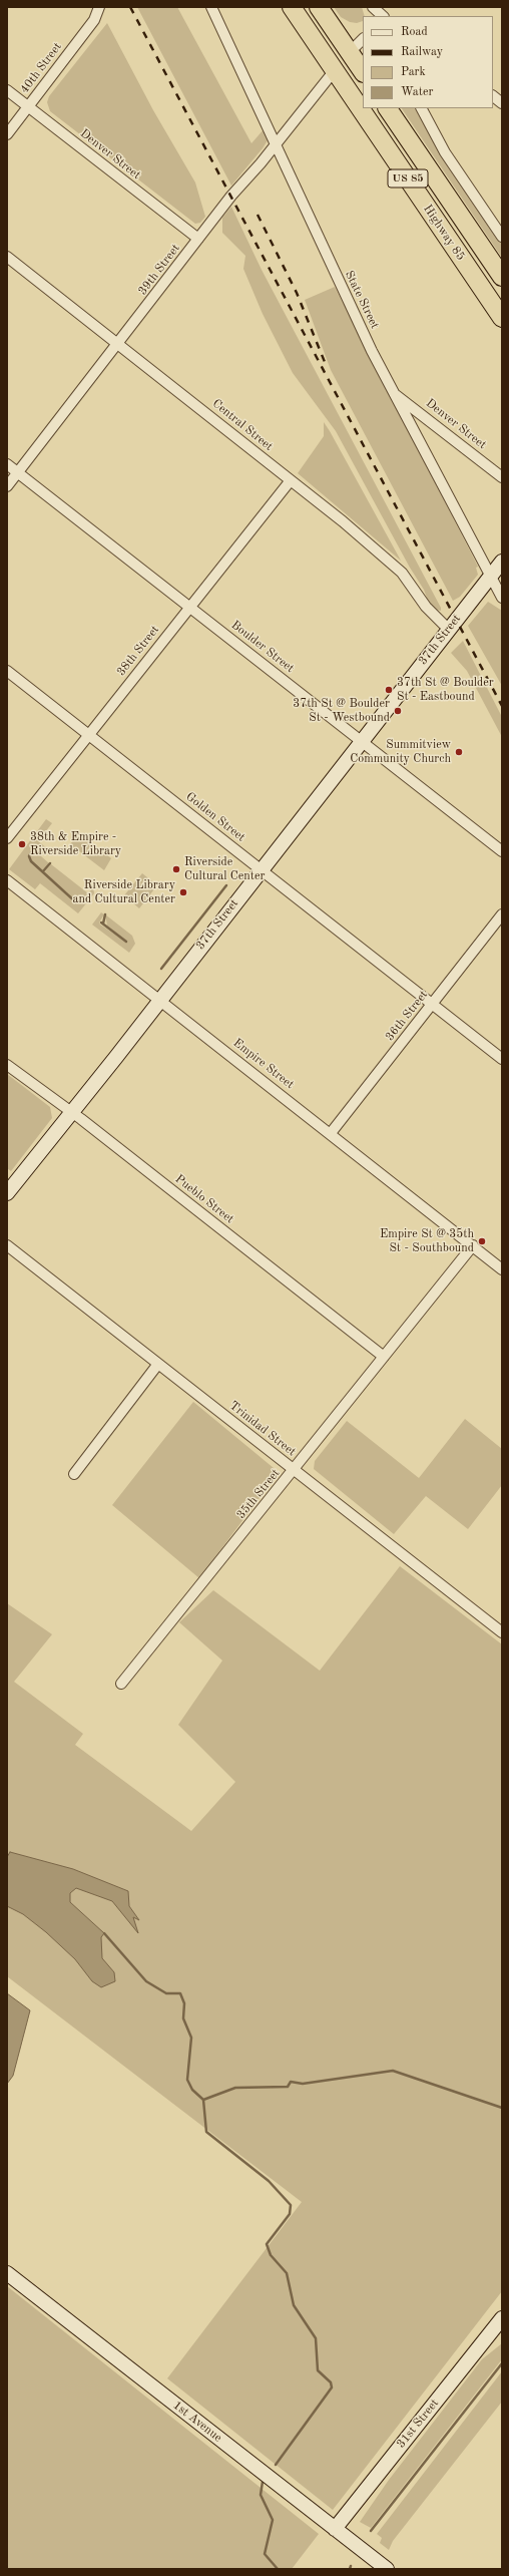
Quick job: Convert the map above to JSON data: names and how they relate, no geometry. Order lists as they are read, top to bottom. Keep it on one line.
{"streets":{"highway":["US 85","Highway 85"],"main road":["37th Street","1st Avenue","31st Street"],"street":["40th Street","Denver Street","39th Street","State Street","Central Street","Boulder Street","38th Street","Golden Street","36th Street","Empire Street","Pueblo Street","Trinidad Street","35th Street"]},"crossings":[["40th Street","Denver Street"],["Denver Street","39th Street"],["Denver Street","State Street"],["Highway 85","39th Street"],["39th Street","State Street"],["39th Street","Central Street"],["39th Street","Boulder Street"],["State Street","37th Street"],["Central Street","37th Street"],["Central Street","38th Street"],["37th Street","Boulder Street"],["37th Street","Golden Street"],["37th Street","Empire Street"],["37th Street","Pueblo Street"],["Boulder Street","38th Street"],["38th Street","Golden Street"],["Golden Street","36th Street"],["36th Street","Empire Street"],["Empire Street","35th Street"],["Pueblo Street","35th Street"],["Trinidad Street","35th Street"],["1st Avenue","31st Street"]],"places":["37th St @ Boulder St - Eastbound","37th St @ Boulder St - Westbound","Summitview Community Church","38th & Empire - Riverside Library","Riverside Cultural Center","Riverside Library and Cultural Center","Empire St @ 35th St - Southbound"],"legend":["Road","Railway","Park","Water"]}
